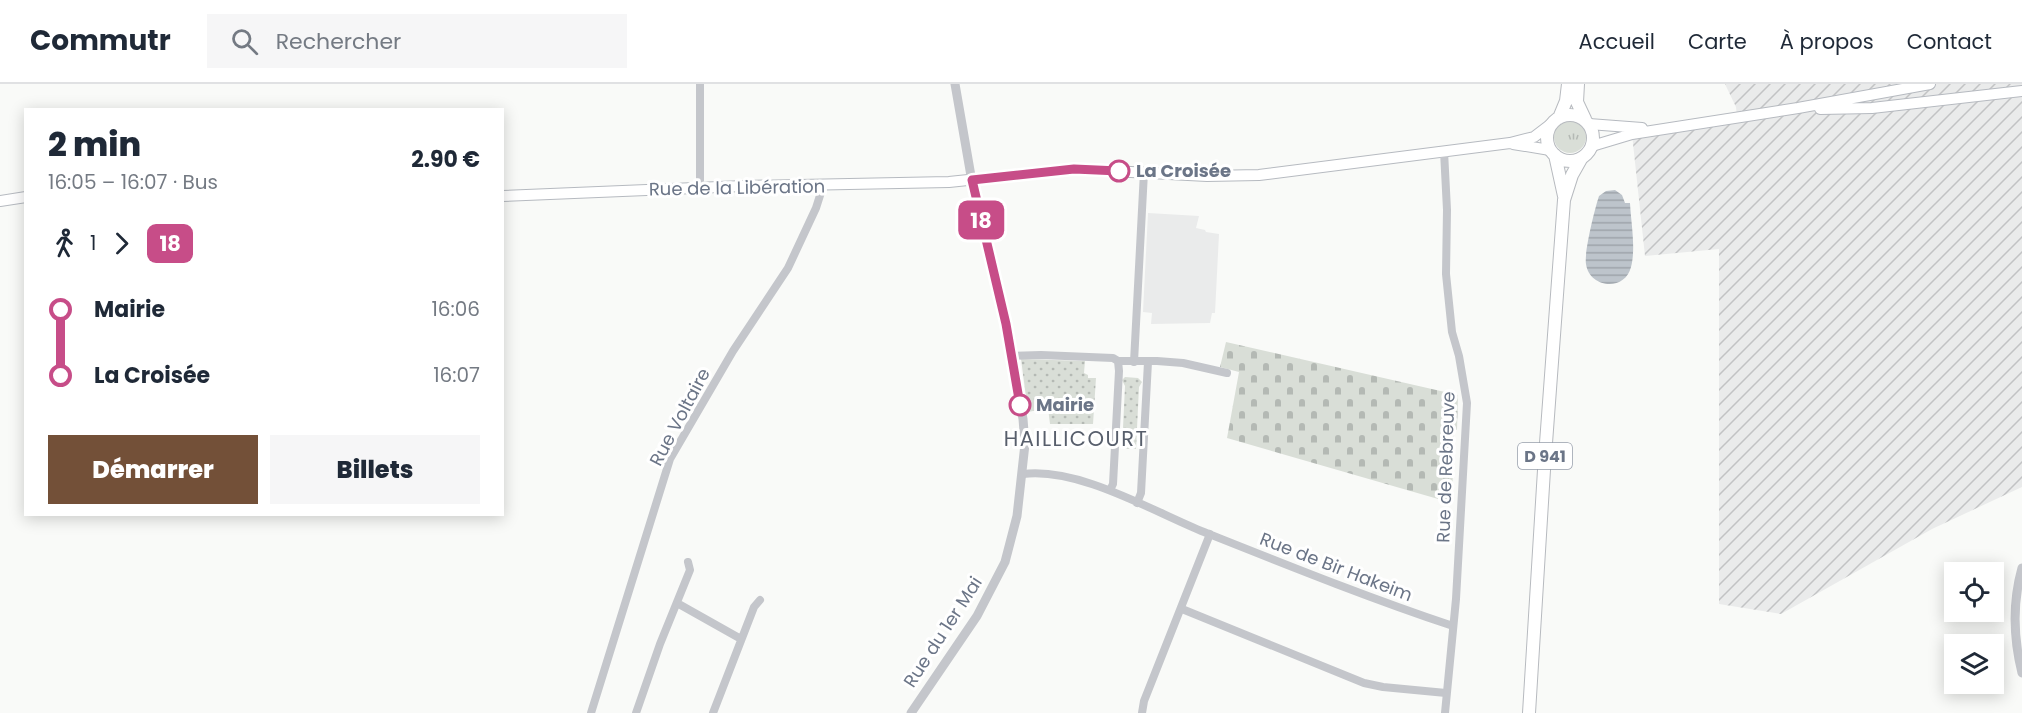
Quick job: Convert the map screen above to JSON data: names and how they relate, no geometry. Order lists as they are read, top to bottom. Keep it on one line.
{"streets":{"main road":["Rue de la Libération","D 941"],"street":["Rue Voltaire","Rue de Rebreuve","Rue de Bir Hakeim","Rue du 1er Mai"]},"crossings":[["Rue de la Libération","Rue Voltaire"],["Rue de la Libération","Rue de Rebreuve"],["Rue de la Libération","Rue du 1er Mai"],["Rue de Rebreuve","Rue de Bir Hakeim"],["Rue de Bir Hakeim","Rue du 1er Mai"]],"districts":["HAILLICOURT"],"places":["La Croisée","Mairie"],"lines":["bus line 18"],"page":{"header":"Commutr","search":"Rechercher","nav":["Accueil","Carte","À propos","Contact"],"on_map":"18","heading":["2 min","16:05 – 16:07 · Bus","2.90 €"],"legs":["1","18"],"list":[{"name":"Mairie","value":"16:06"},{"name":"La Croisée","value":"16:07"}],"buttons":["Démarrer","Billets"]}}
